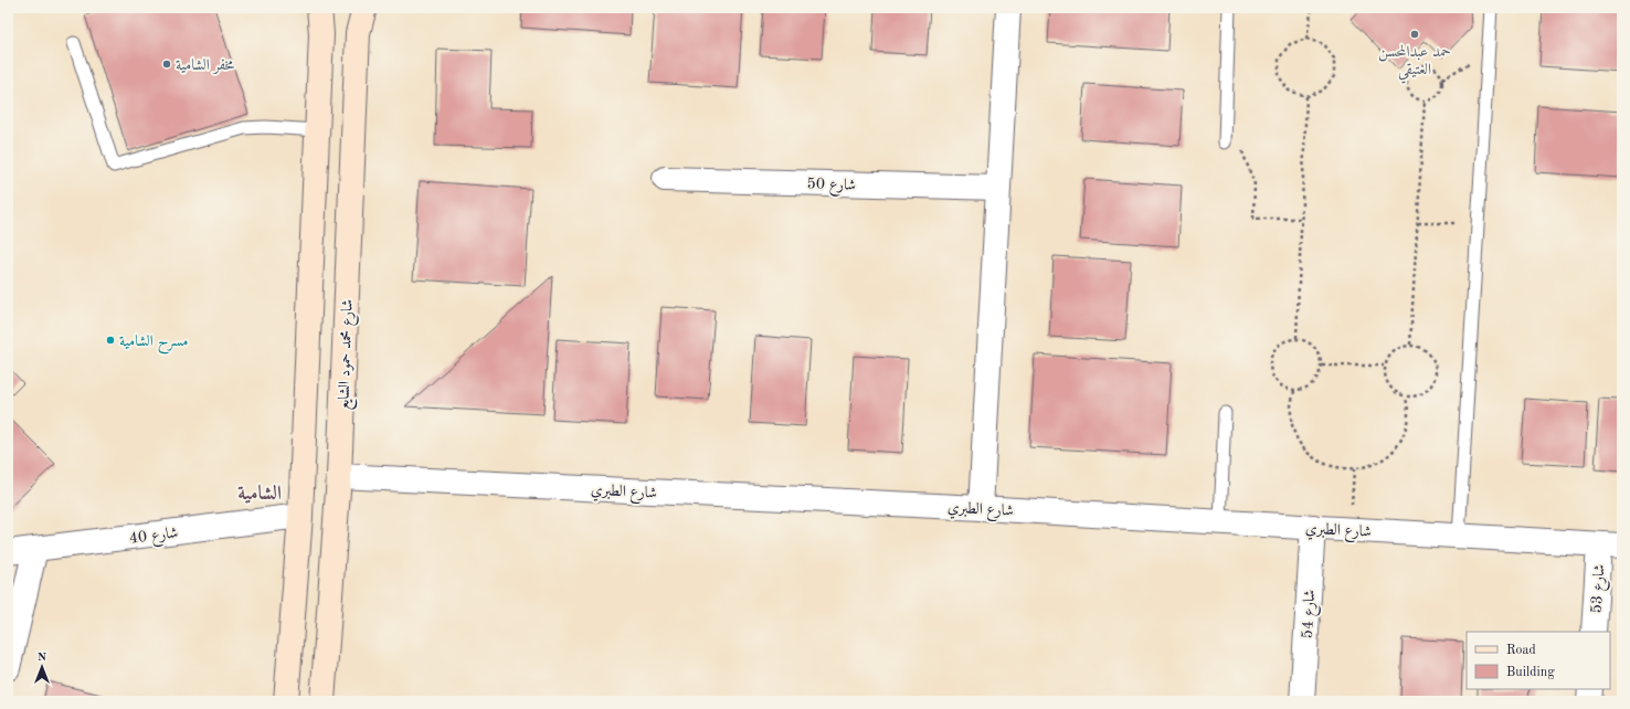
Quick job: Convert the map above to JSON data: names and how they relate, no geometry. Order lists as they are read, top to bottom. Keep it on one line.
{"streets":{"main road":["شارع محمد حمود الشايع"],"street":["شارع 50","شارع الطبري","شارع 40","شارع 53","شارع 54"]},"crossings":[["شارع محمد حمود الشايع","شارع الطبري"],["شارع الطبري","شارع 53"],["شارع الطبري","شارع 54"]],"districts":["الشامية"],"places":["حمد عبدالمحسن العتيقي","مخفر الشامية","مسرح الشامية"],"legend":["Road","Building"],"north":"top"}
